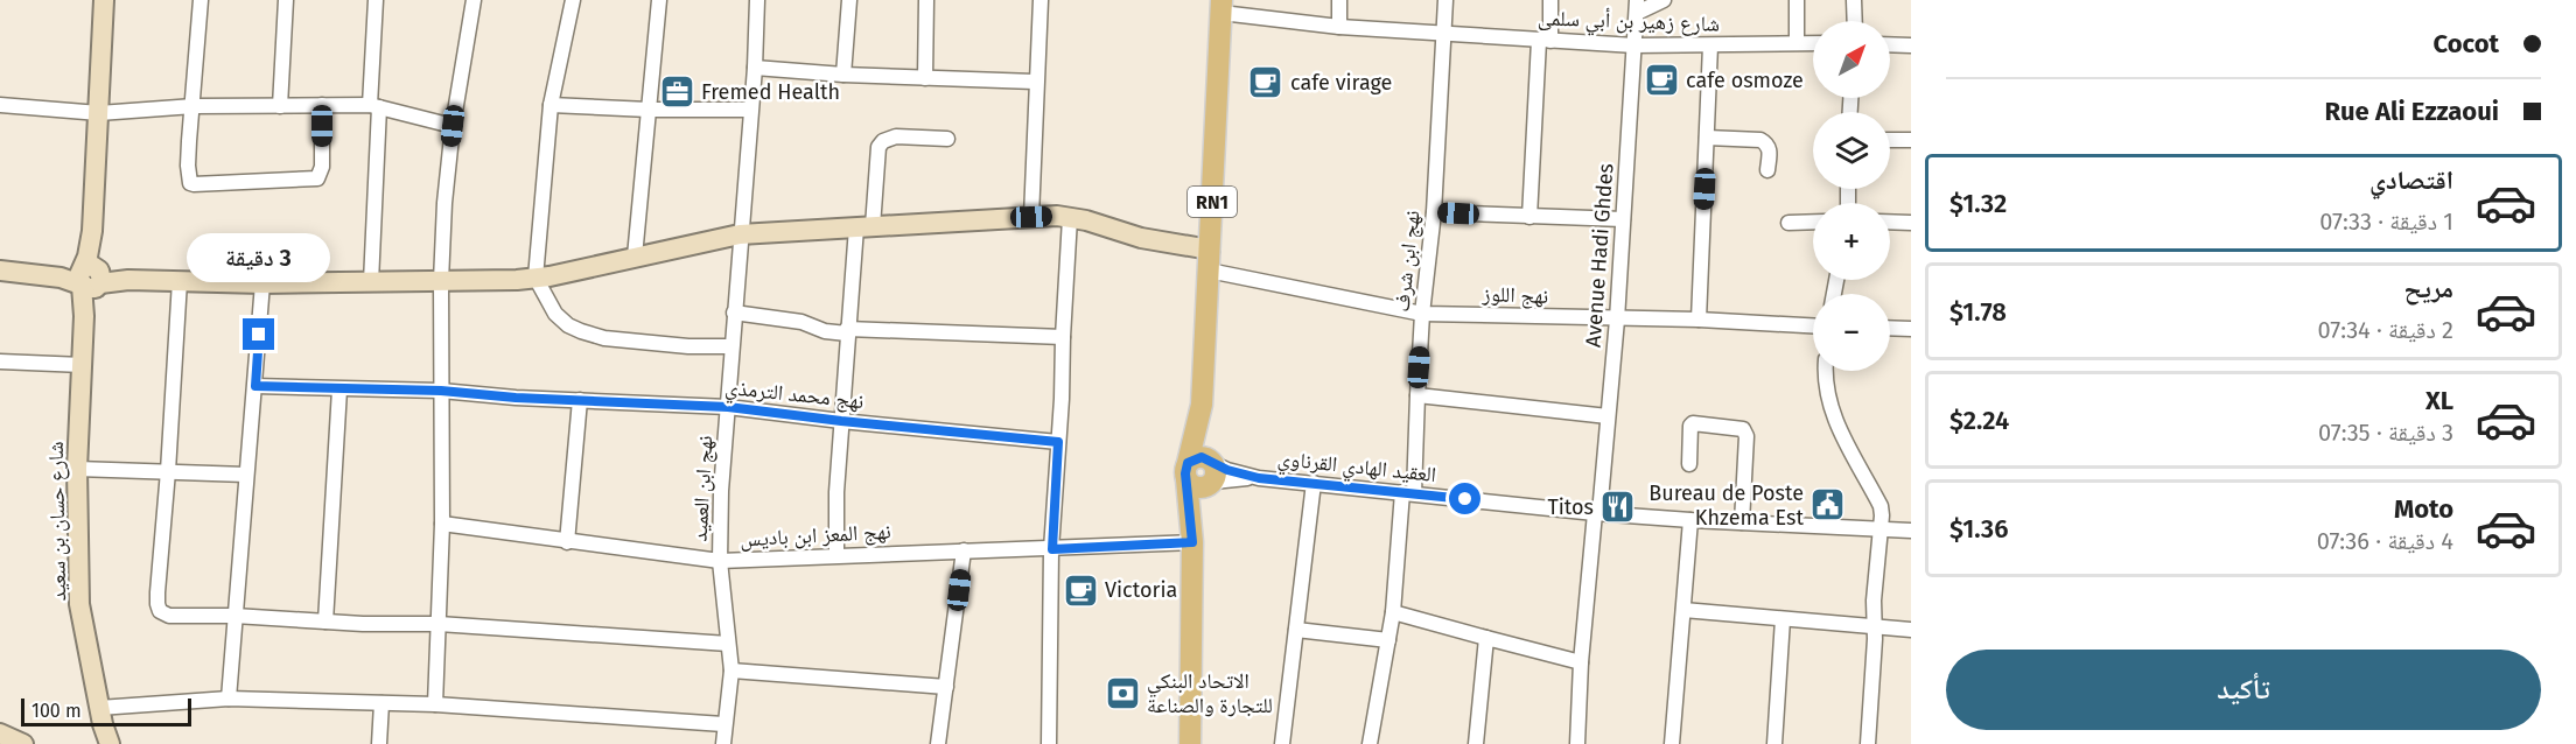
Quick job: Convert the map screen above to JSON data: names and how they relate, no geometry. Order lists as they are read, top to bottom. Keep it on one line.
{"streets":{"main road":["RN1"],"street":["شارع زهير بن أبي سلمى","Avenue Hadi Ghdes","نهج ابن شرف","نهج اللوز","نهج محمد الترمذي","العقيد الهادي القرناوي","نهج ابن العميد","شارع حسان بن سعيد","نهج المعز ابن باديس"]},"crossings":[["شارع زهير بن أبي سلمى","RN1"],["شارع زهير بن أبي سلمى","Avenue Hadi Ghdes"],["شارع زهير بن أبي سلمى","نهج ابن شرف"],["RN1","نهج اللوز"],["RN1","العقيد الهادي القرناوي"],["RN1","نهج المعز ابن باديس"],["Avenue Hadi Ghdes","نهج اللوز"],["Avenue Hadi Ghdes","العقيد الهادي القرناوي"],["نهج ابن شرف","نهج اللوز"],["نهج ابن شرف","العقيد الهادي القرناوي"],["نهج محمد الترمذي","نهج ابن العميد"],["نهج ابن العميد","نهج المعز ابن باديس"]],"places":{"cafe":["cafe osmoze","cafe virage","Victoria"],"office":["Fremed Health"],"public building":["Bureau de Poste Khzema Est"],"restaurant":["Titos"],"bank":["الاتحاد البنكي للتجارة والصناعة"]},"scale_bar":"100 m","north":"top right","page":{"banner":["Cocot","Rue Ali Ezzaoui"],"map_buttons":["+","−"],"list":[{"name":"اقتصادي","note":"1 دقيقة · 07:33","value":"$1.32"},{"name":"مريح","note":"2 دقيقة · 07:34","value":"$1.78"},{"name":"XL","note":"3 دقيقة · 07:35","value":"$2.24"},{"name":"Moto","note":"4 دقيقة · 07:36","value":"$1.36"}],"bubble":"3 دقيقة","buttons":"تأكيد","scale":"100 m"}}
